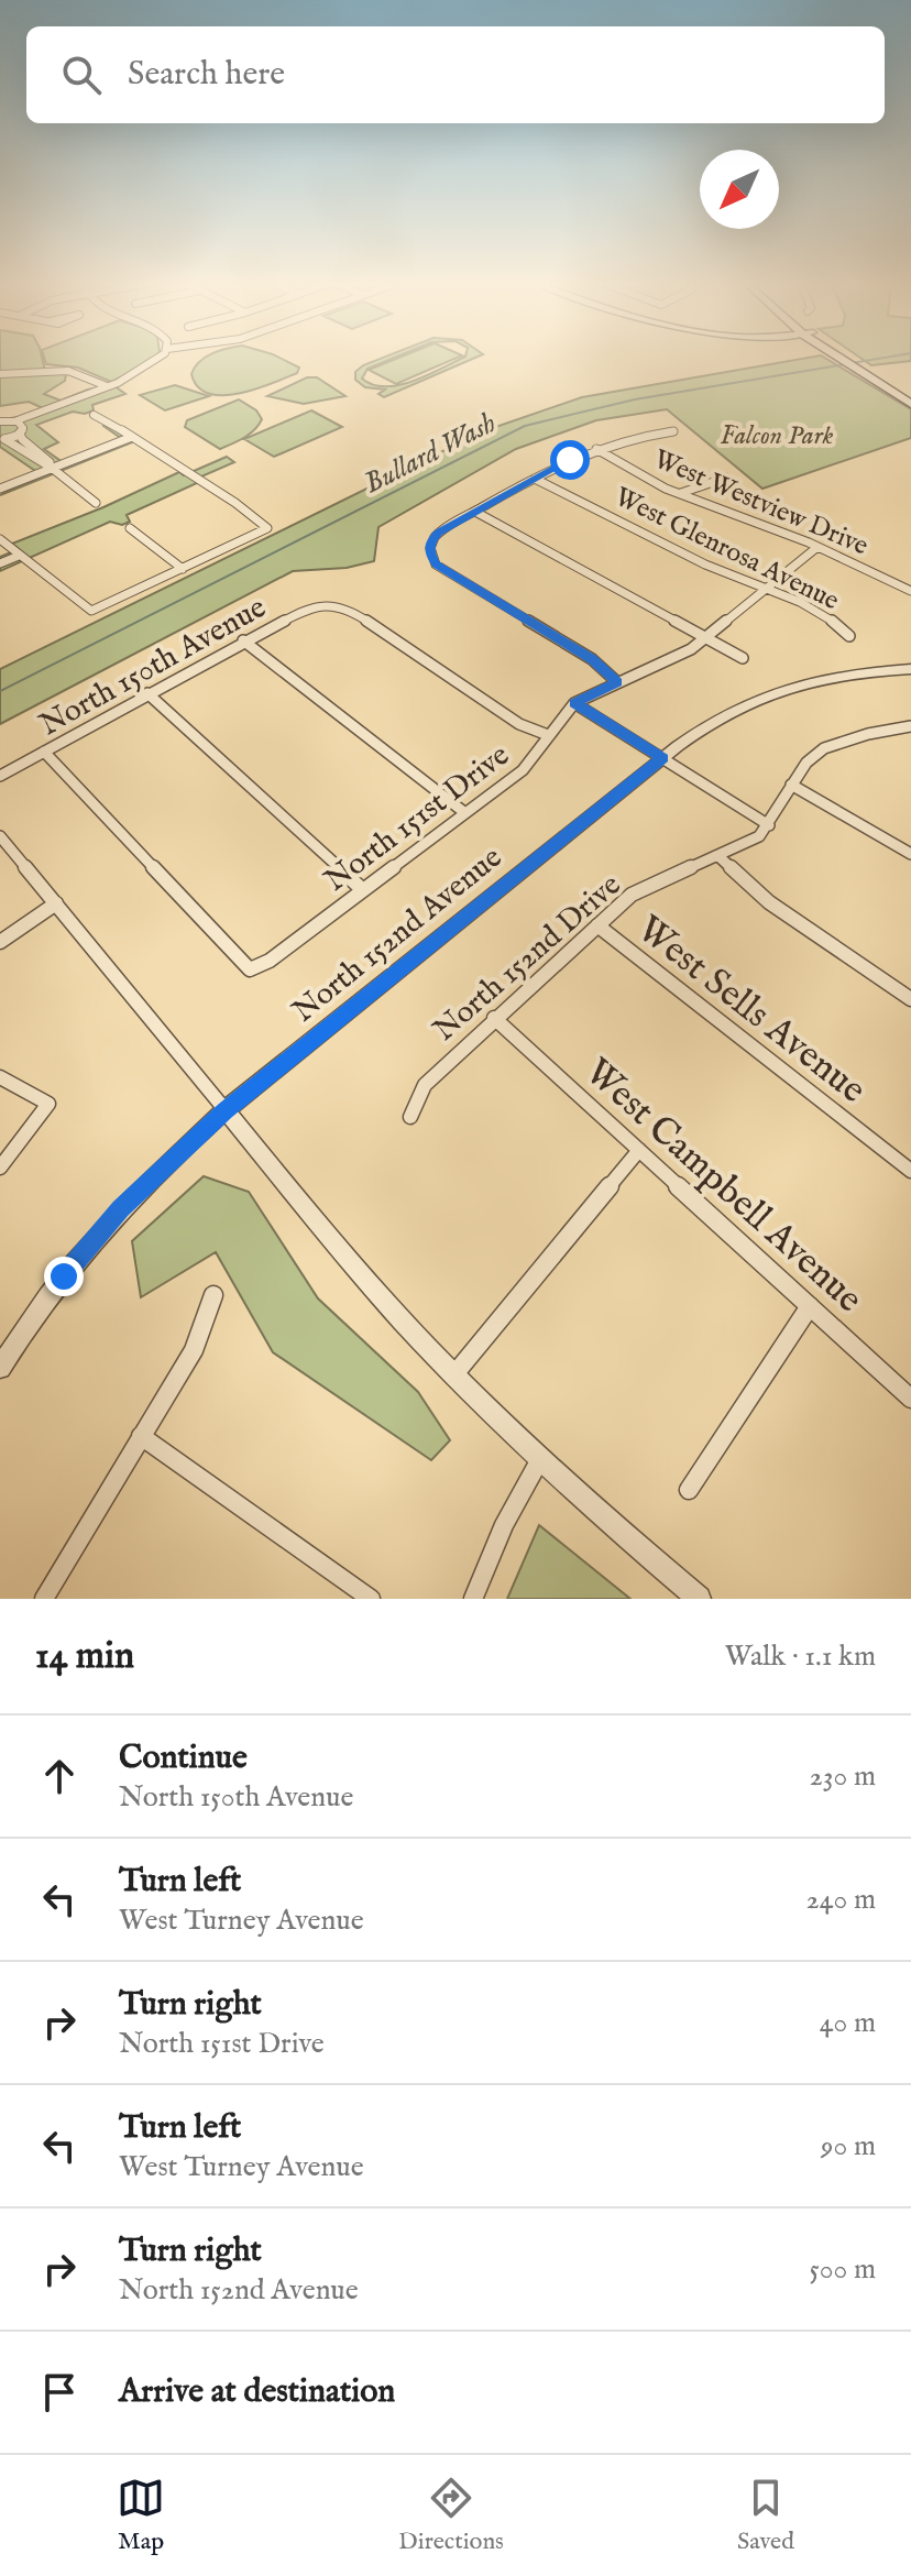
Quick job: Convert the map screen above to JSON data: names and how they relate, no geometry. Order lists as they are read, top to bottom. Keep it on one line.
{"streets":{"street":["West Westview Drive","West Glenrosa Avenue","North 150th Avenue","North 151st Drive","North 152nd Avenue","North 152nd Drive","West Sells Avenue","West Campbell Avenue"]},"crossings":[["West Westview Drive","North 151st Drive"],["West Glenrosa Avenue","North 151st Drive"],["North 150th Avenue","North 151st Drive"],["North 152nd Drive","West Sells Avenue"],["North 152nd Drive","West Campbell Avenue"]],"water":["Bullard Wash"],"parks":["Falcon Park"],"north":"bottom left","page":{"search":"Search here","heading":["14 min","Walk · 1.1 km"],"list":[["Continue","North 150th Avenue","230 m"],["Turn left","West Turney Avenue","240 m"],["Turn right","North 151st Drive","40 m"],["Turn left","West Turney Avenue","90 m"],["Turn right","North 152nd Avenue","500 m"],"Arrive at destination"],"nav":["Map","Directions","Saved"]}}
